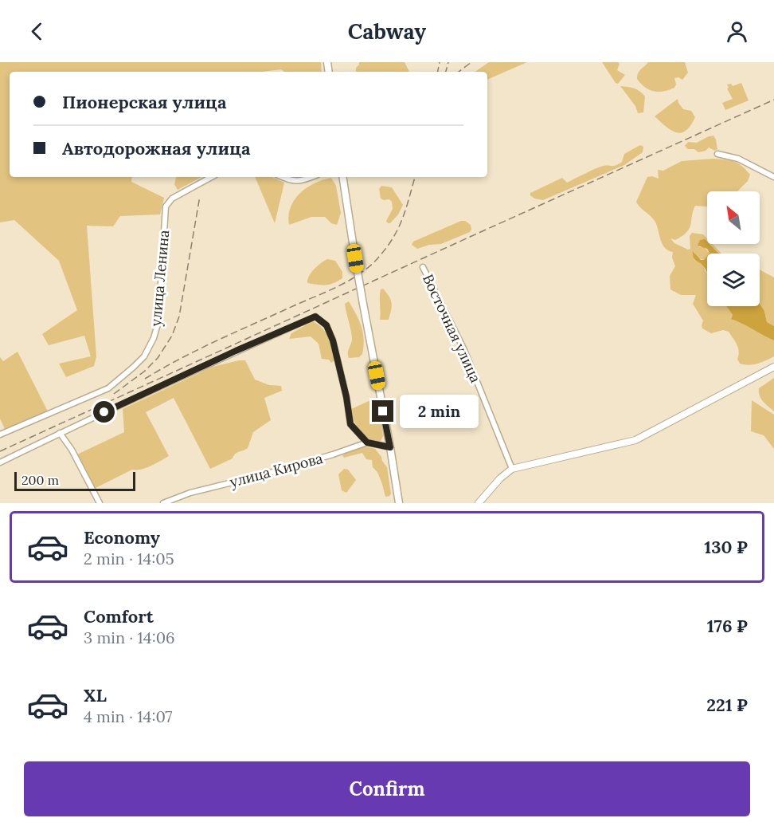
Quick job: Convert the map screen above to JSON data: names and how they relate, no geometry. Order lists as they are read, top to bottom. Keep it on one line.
{"streets":{"street":["улица Ленина","Восточная улица","улица Кирова"]},"scale_bar":"200 m","north":"top left","page":{"header":"Cabway","banner":["Пионерская улица","Автодорожная улица"],"bubble":"2 min","scale":"200 m","list":[{"name":"Economy","note":"2 min · 14:05","value":"130 ₽"},{"name":"Comfort","note":"3 min · 14:06","value":"176 ₽"},{"name":"XL","note":"4 min · 14:07","value":"221 ₽"}],"buttons":"Confirm"}}
